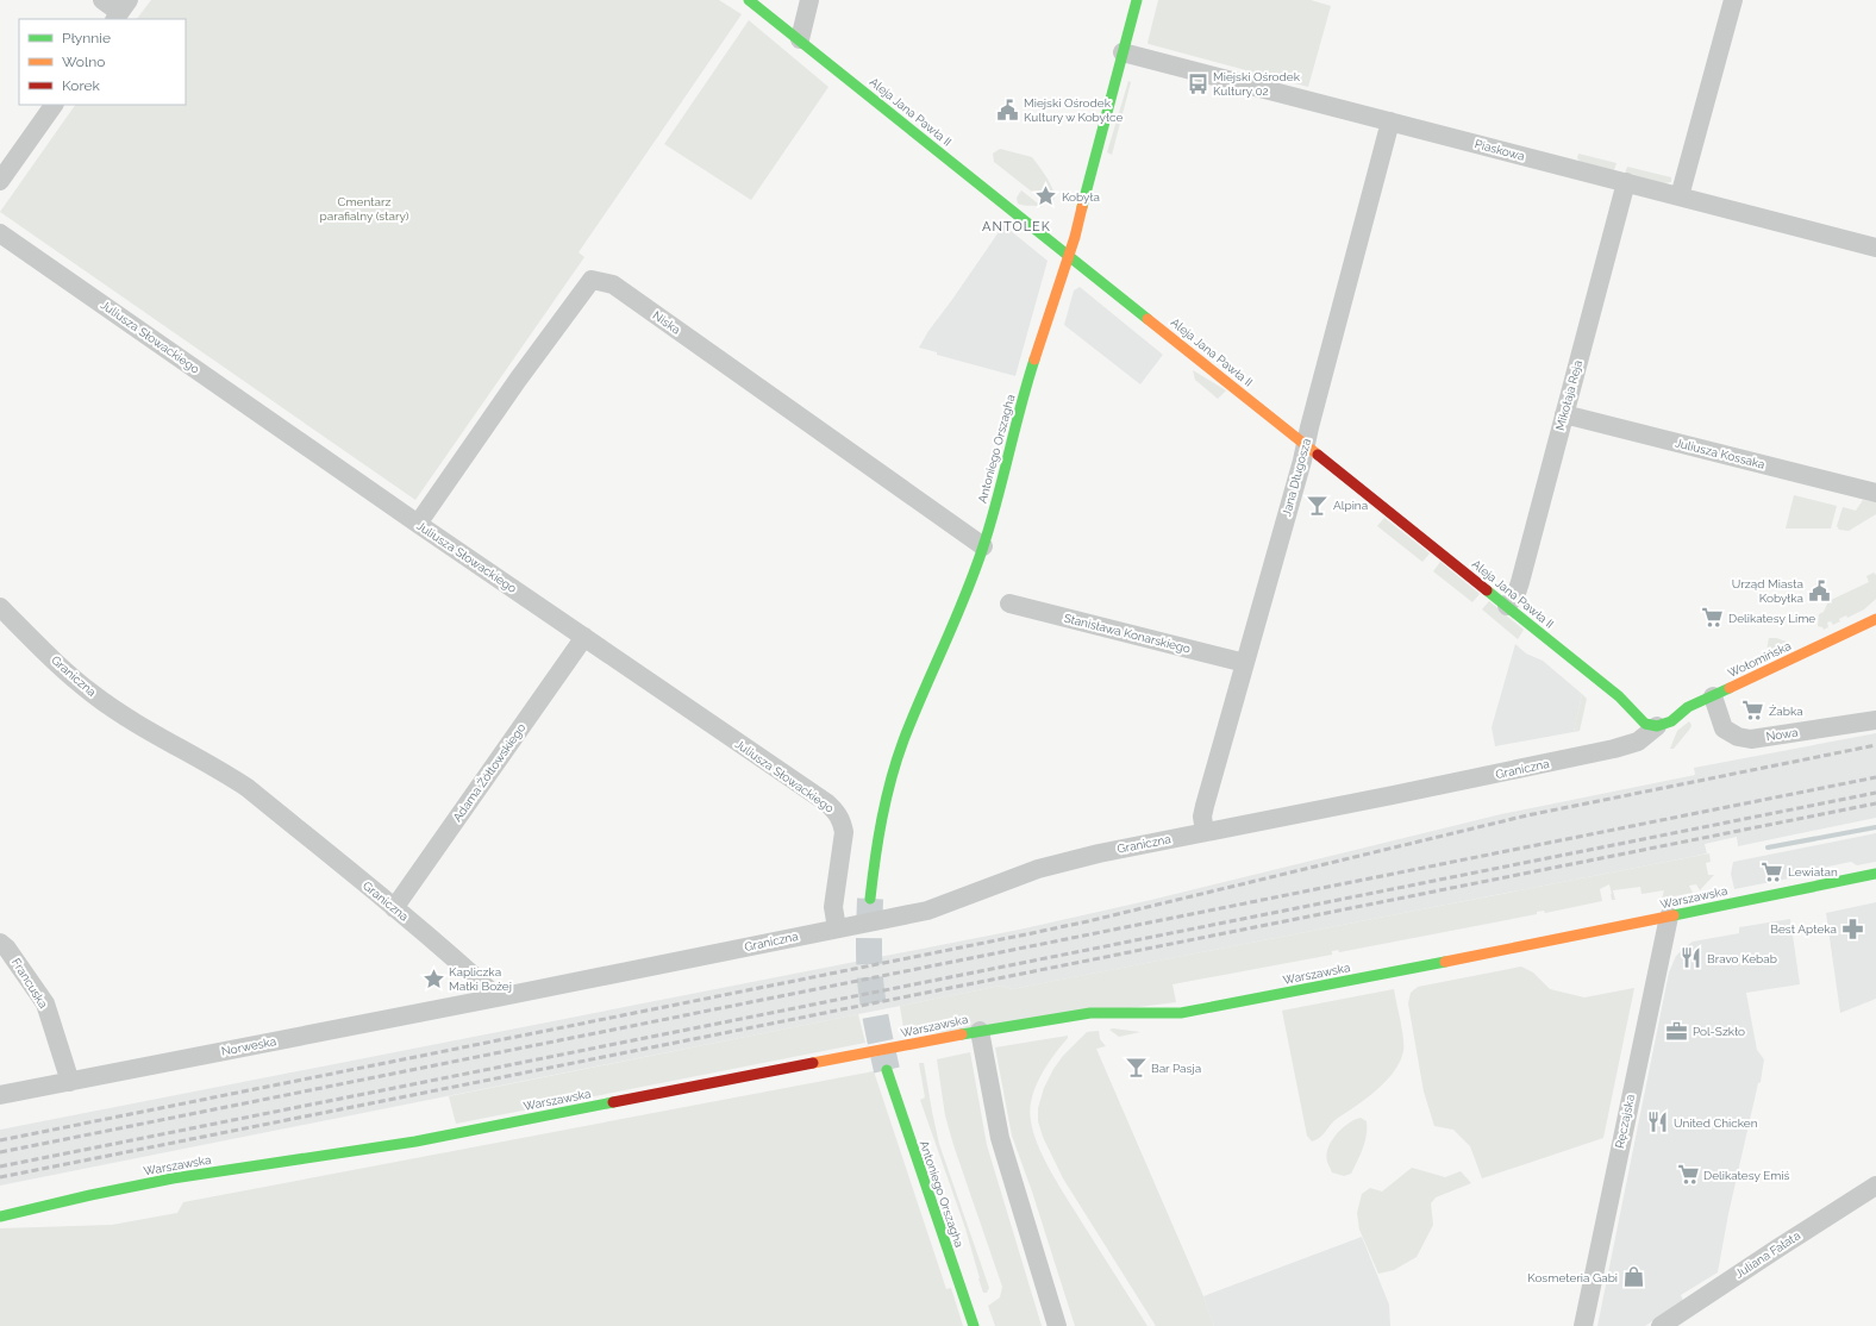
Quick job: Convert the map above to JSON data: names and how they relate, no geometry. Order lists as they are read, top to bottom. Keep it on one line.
{"streets":{"street":["Aleja Jana Pawła II","Piaskowa","Niska","Juliusza Słowackiego","Mikołaja Reja","Antoniego Orszagha","Juliusza Kossaka","Jana Długosza","Stanisława Konarskiego","Wołomińska","Graniczna","Nowa","Adama Żółtowskiego","Warszawska","Francuska","Norweska","Ręczajska","Juliana Fałata"]},"crossings":[["Aleja Jana Pawła II","Mikołaja Reja"],["Aleja Jana Pawła II","Antoniego Orszagha"],["Aleja Jana Pawła II","Jana Długosza"],["Aleja Jana Pawła II","Wołomińska"],["Aleja Jana Pawła II","Graniczna"],["Piaskowa","Mikołaja Reja"],["Piaskowa","Antoniego Orszagha"],["Piaskowa","Jana Długosza"],["Niska","Juliusza Słowackiego"],["Niska","Antoniego Orszagha"],["Juliusza Słowackiego","Graniczna"],["Juliusza Słowackiego","Adama Żółtowskiego"],["Mikołaja Reja","Juliusza Kossaka"],["Jana Długosza","Stanisława Konarskiego"],["Jana Długosza","Graniczna"],["Wołomińska","Graniczna"],["Wołomińska","Nowa"],["Graniczna","Adama Żółtowskiego"],["Graniczna","Norweska"],["Warszawska","Ręczajska"],["Francuska","Norweska"]],"districts":["ANTOLEK"],"parks":["Cmentarz parafialny (stary)"],"places":{"bus stop":["Miejski Ośrodek Kultury 02"],"public building":["Miejski Ośrodek Kultury w Kobyłce","Urząd Miasta Kobyłka"],"place":["Kobyła","Kapliczka Matki Bożej"],"bar":["Alpina","Bar Pasja"],"supermarket":["Delikatesy Lime","Żabka","Lewiatan","Delikatesy Emiś"],"pharmacy":["Best Apteka"],"restaurant":["Bravo Kebab","United Chicken"],"office":["Pol-Szkło"],"shop":["Kosmeteria Gabi"]},"legend":["Płynnie","Wolno","Korek"]}
